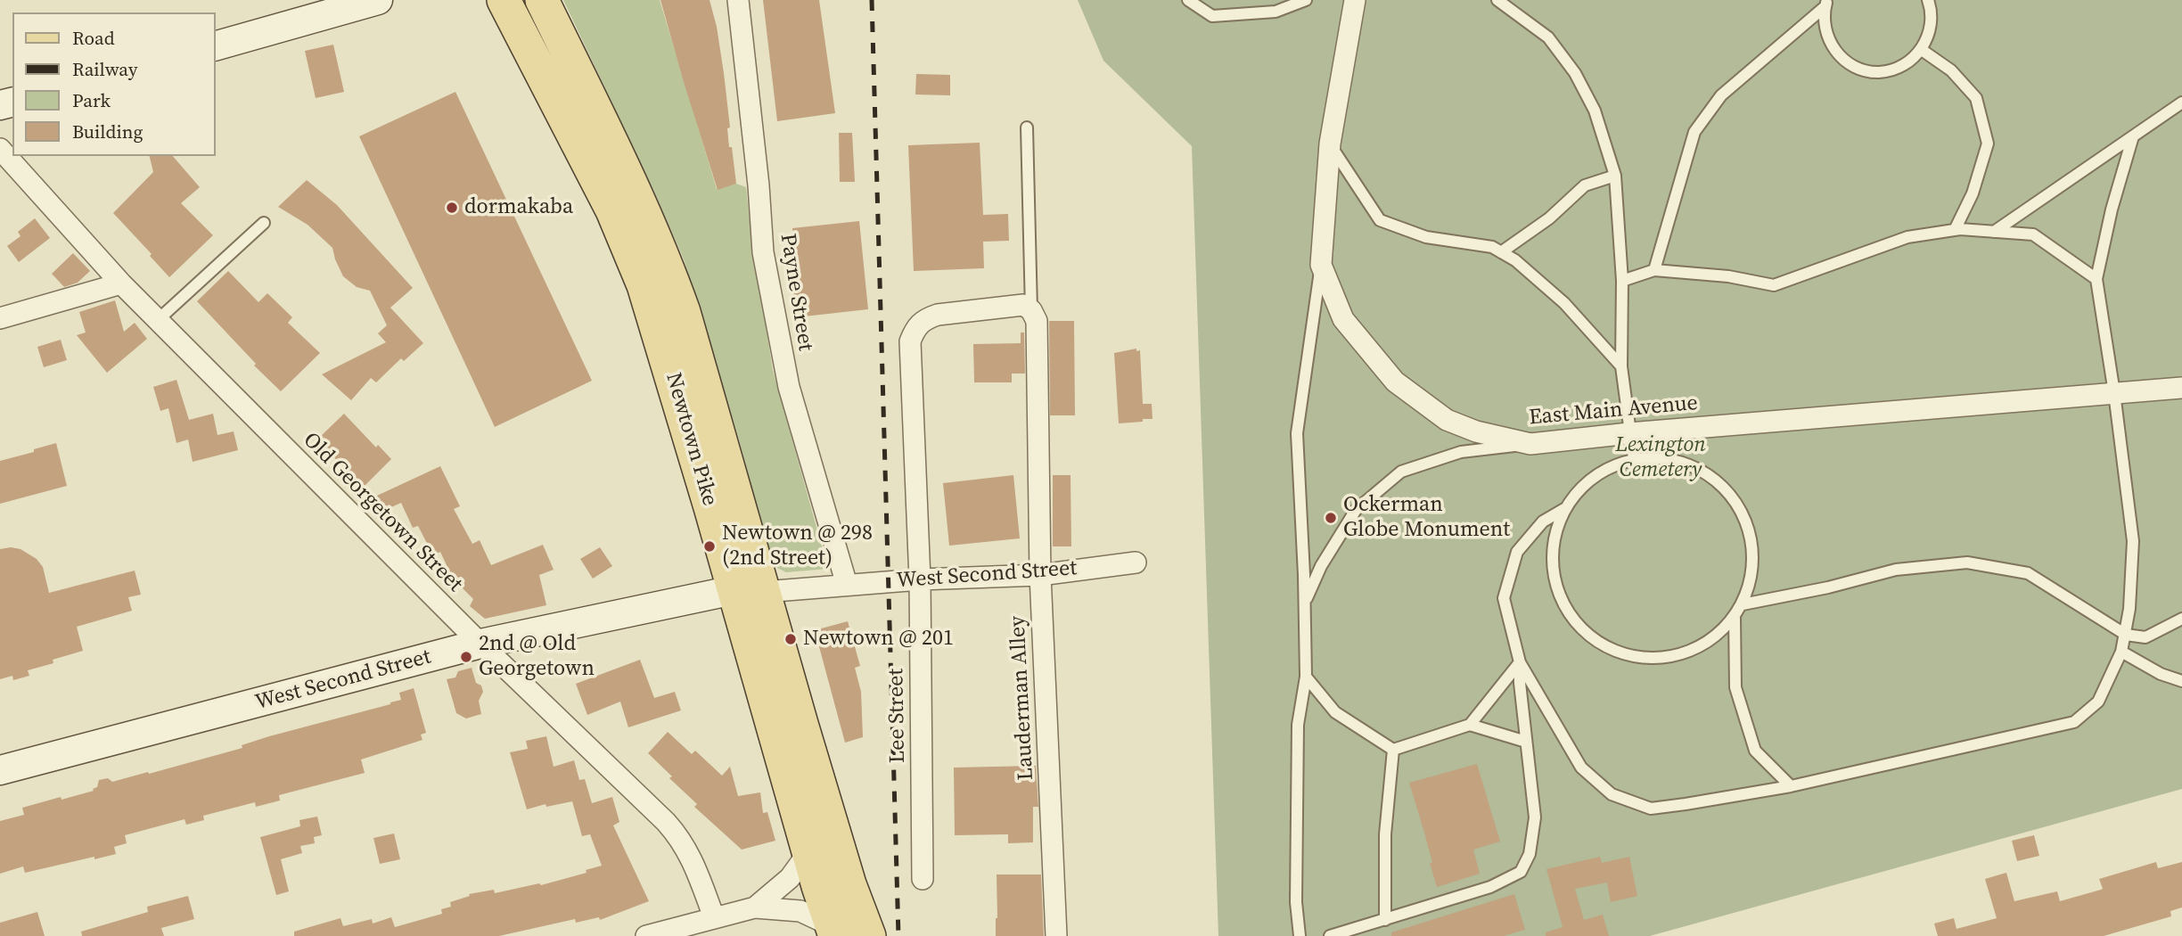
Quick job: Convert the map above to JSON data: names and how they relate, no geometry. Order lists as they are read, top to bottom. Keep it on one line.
{"streets":{"main road":["Newtown Pike"],"street":["Payne Street","East Main Avenue","Old Georgetown Street","West Second Street","Lauderman Alley","Lee Street"]},"crossings":[["Payne Street","West Second Street"],["Newtown Pike","West Second Street"],["Old Georgetown Street","West Second Street"],["West Second Street","Lauderman Alley"],["West Second Street","Lee Street"],["Lauderman Alley","Lee Street"]],"parks":["Lexington Cemetery"],"places":["dormakaba","Ockerman Globe Monument","Newtown @ 298 (2nd Street)","Newtown @ 201","2nd @ Old Georgetown"],"legend":["Road","Railway","Park","Building"]}
